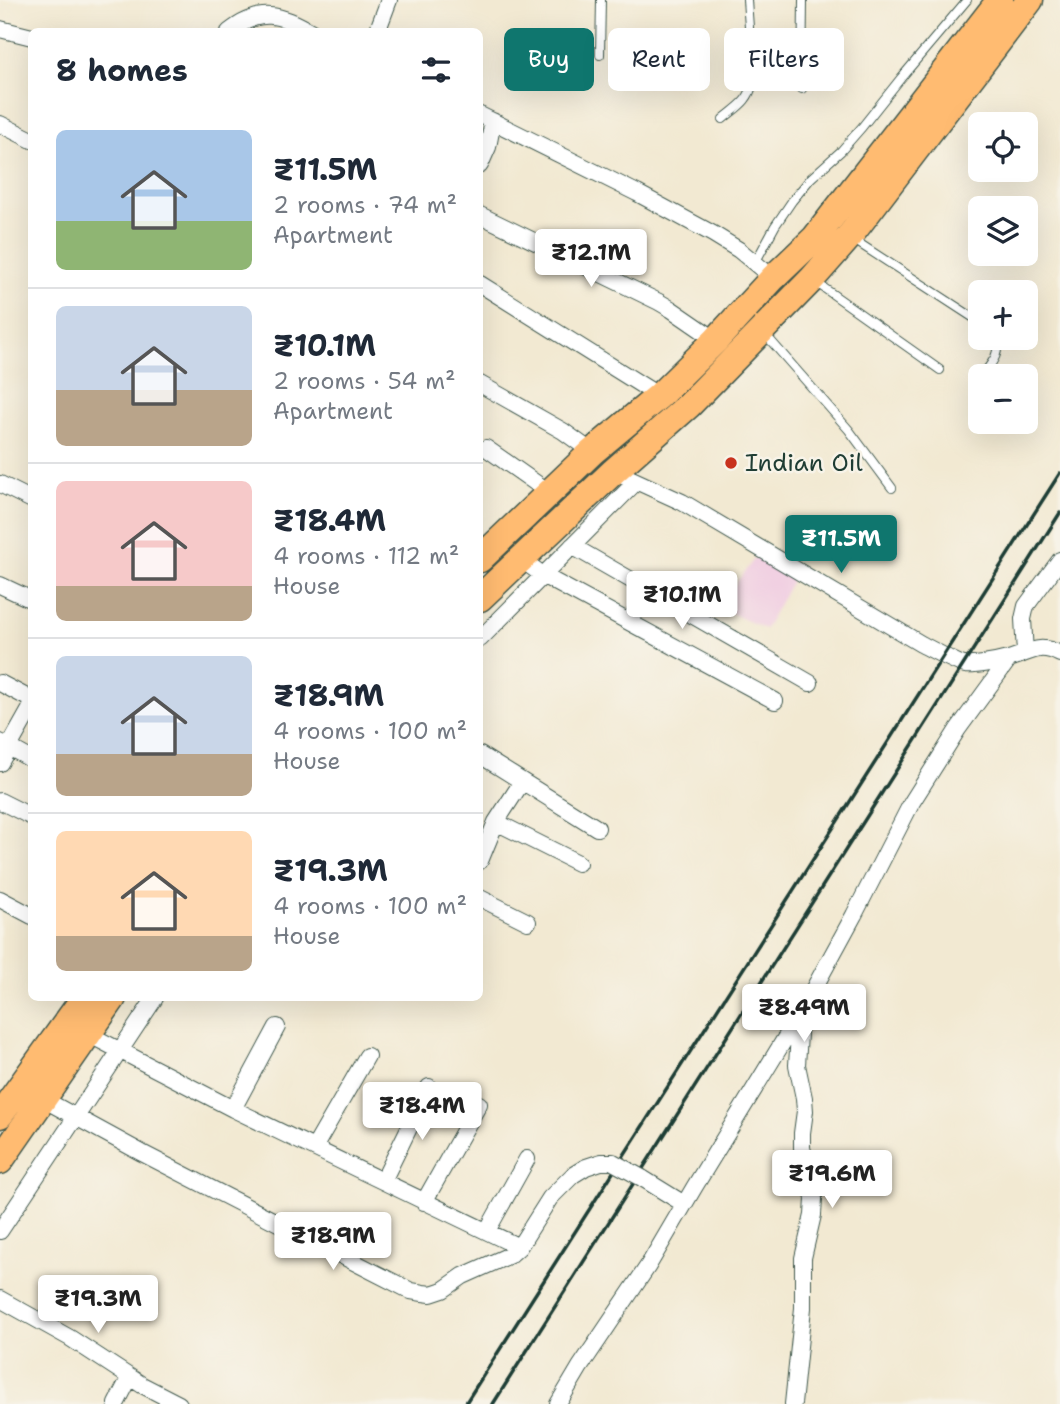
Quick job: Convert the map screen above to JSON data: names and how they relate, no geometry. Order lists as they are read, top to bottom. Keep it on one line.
{"places":["Indian Oil"],"page":{"chip":["Buy","Rent","Filters"],"heading":"8 homes","map_buttons":["+","−"],"list":[{"name":"₹11.5M","note":"2 rooms · 74 m² · Apartment"},{"name":"₹10.1M","note":"2 rooms · 54 m² · Apartment"},{"name":"₹18.4M","note":"4 rooms · 112 m² · House"},{"name":"₹18.9M","note":"4 rooms · 100 m² · House"},{"name":"₹19.3M","note":"4 rooms · 100 m² · House"}],"price":["₹12.1M","₹11.5M","₹10.1M","₹8.49M","₹18.4M","₹19.6M","₹18.9M","₹19.3M"]}}
